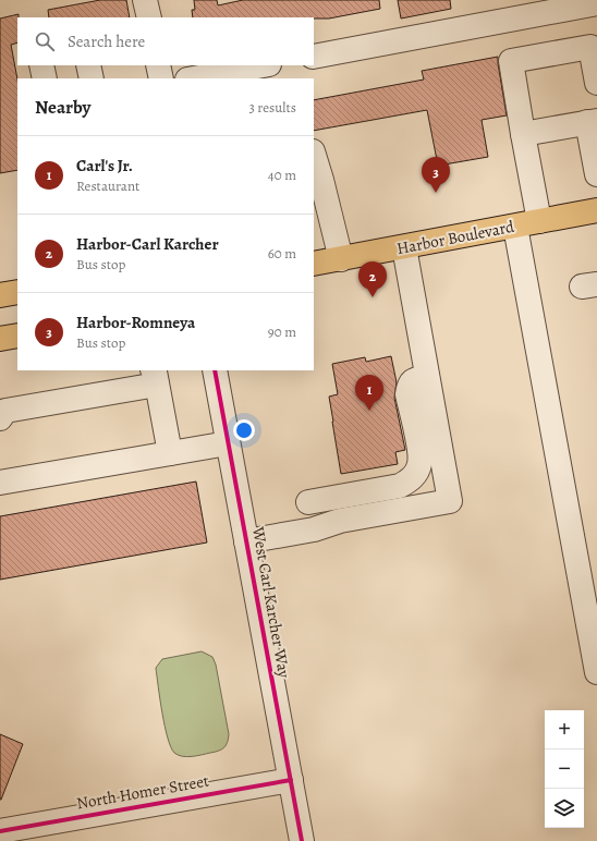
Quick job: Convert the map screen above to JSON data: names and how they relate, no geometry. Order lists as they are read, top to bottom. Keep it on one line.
{"streets":{"main road":["Harbor Boulevard"],"street":["West Carl Karcher Way","North Homer Street"]},"crossings":[["West Carl Karcher Way","North Homer Street"]],"page":{"search":"Search here","heading":["Nearby","3 results"],"list":[{"mark":"1","name":"Carl's Jr.","note":"Restaurant","value":"40 m"},{"mark":"2","name":"Harbor-Carl Karcher","note":"Bus stop","value":"60 m"},{"mark":"3","name":"Harbor-Romneya","note":"Bus stop","value":"90 m"}],"pins":["3","2","1"],"map_buttons":["+","−"]}}
